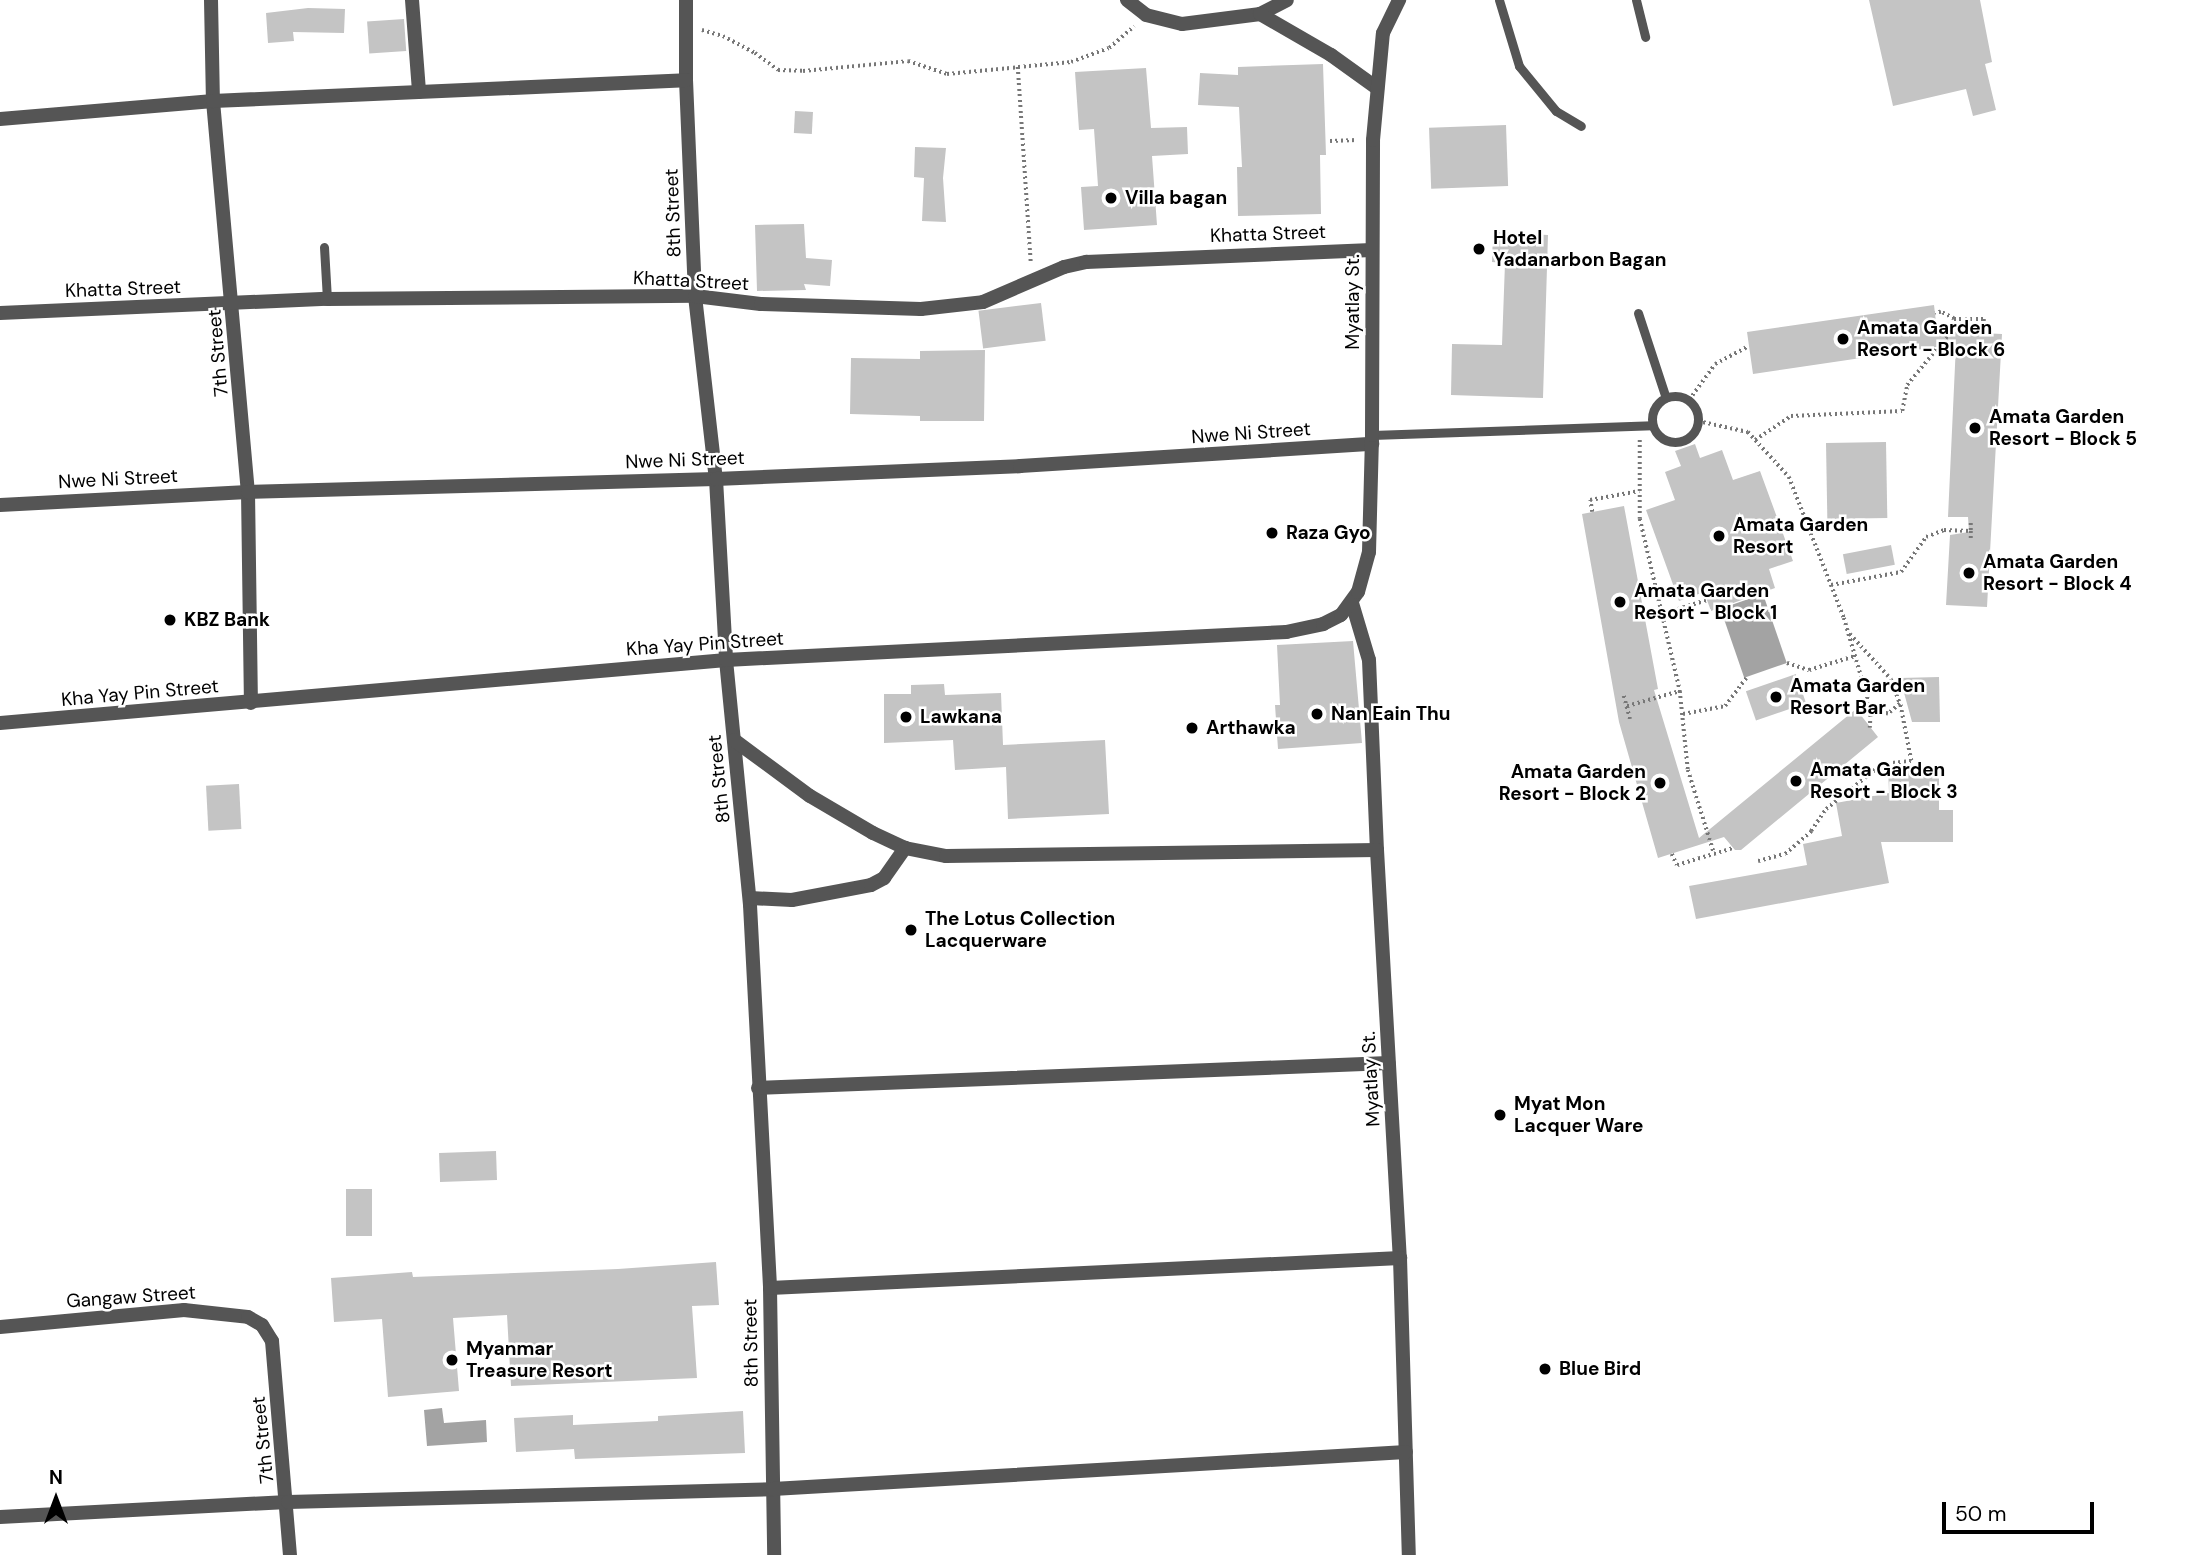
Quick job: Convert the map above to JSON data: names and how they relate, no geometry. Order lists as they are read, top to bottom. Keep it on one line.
{"streets":{"street":["8th Street","Khatta Street","Myatlay St.","7th Street","Nwe Ni Street","Kha Yay Pin Street","Gangaw Street"]},"crossings":[["8th Street","Khatta Street"],["8th Street","Nwe Ni Street"],["8th Street","Kha Yay Pin Street"],["Khatta Street","Myatlay St."],["Khatta Street","7th Street"],["Myatlay St.","Nwe Ni Street"],["Myatlay St.","Kha Yay Pin Street"],["7th Street","Nwe Ni Street"],["7th Street","Kha Yay Pin Street"],["7th Street","Gangaw Street"]],"places":["Villa bagan","Hotel Yadanarbon Bagan","Amata Garden Resort - Block 6","Amata Garden Resort - Block 5","Raza Gyo","Amata Garden Resort","Amata Garden Resort - Block 4","Amata Garden Resort - Block 1","KBZ Bank","Amata Garden Resort Bar","Nan Eain Thu","Lawkana","Arthawka","Amata Garden Resort - Block 3","Amata Garden Resort - Block 2","The Lotus Collection Lacquerware","Myat Mon Lacquer Ware","Myanmar Treasure Resort","Blue Bird"],"scale_bar":"50 m","north":"top"}
